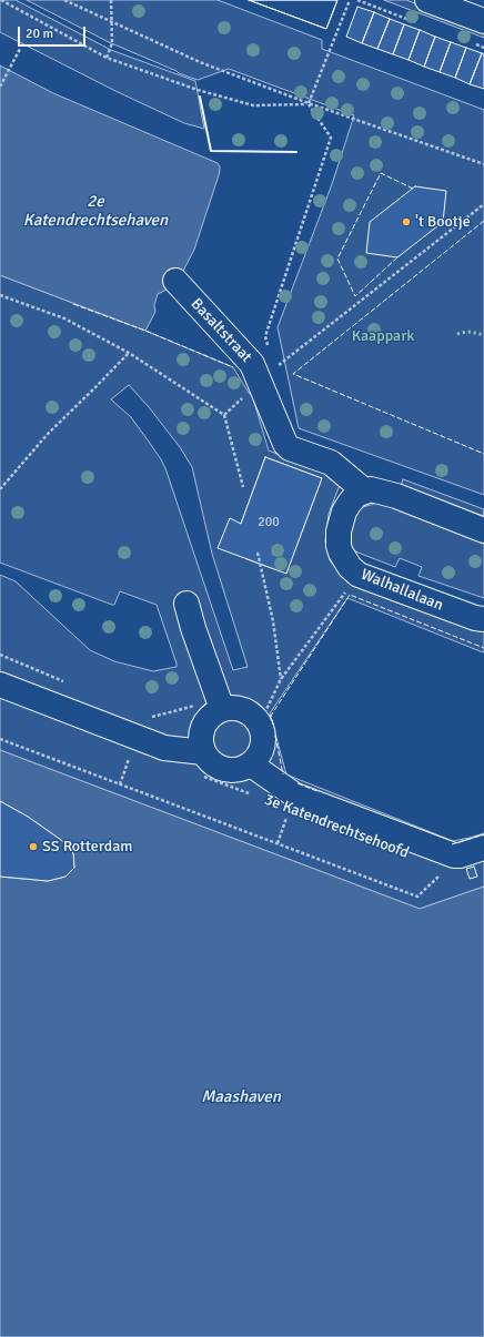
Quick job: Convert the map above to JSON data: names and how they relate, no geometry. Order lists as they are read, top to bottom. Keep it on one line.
{"streets":{"street":["Basaltstraat","Walhallalaan","3e Katendrechtsehoofd"]},"crossings":[["Basaltstraat","Walhallalaan"]],"water":["2e Katendrechtsehaven","Maashaven"],"parks":["Kaappark"],"places":["'t Bootje","SS Rotterdam"],"house_numbers":["200"],"scale_bar":"20 m"}
